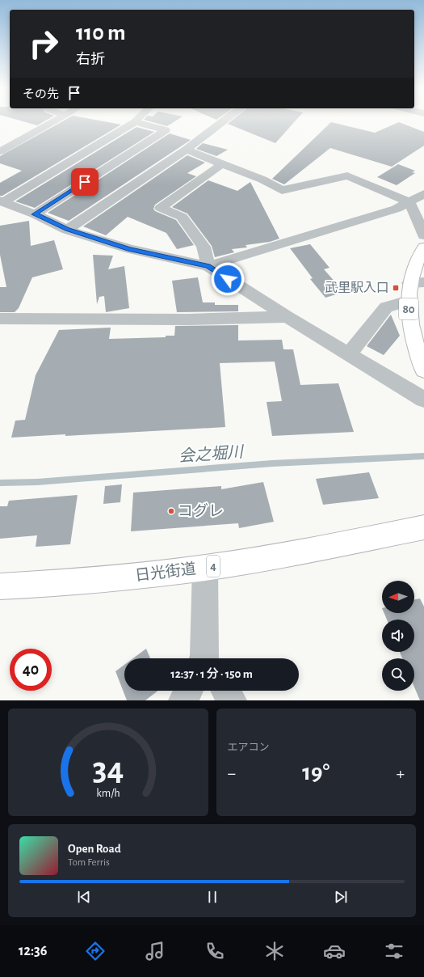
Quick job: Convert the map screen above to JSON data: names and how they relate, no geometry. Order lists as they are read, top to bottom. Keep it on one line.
{"streets":{"main road":["80","4","日光街道"]},"water":["会之堀川"],"places":{"transit":["武里駅入口"],"other":["コグレ"]},"north":"left","page":{"turn":["110 m","右折"],"then":"その先","limit":"40","trip":"12:37 · 1 分 · 150 m","tile":"エアコン","heat":["−","19°","+"],"song":["Open Road","Tom Ferris"],"tabs":"12:36","gauge":["34","km/h"]}}
